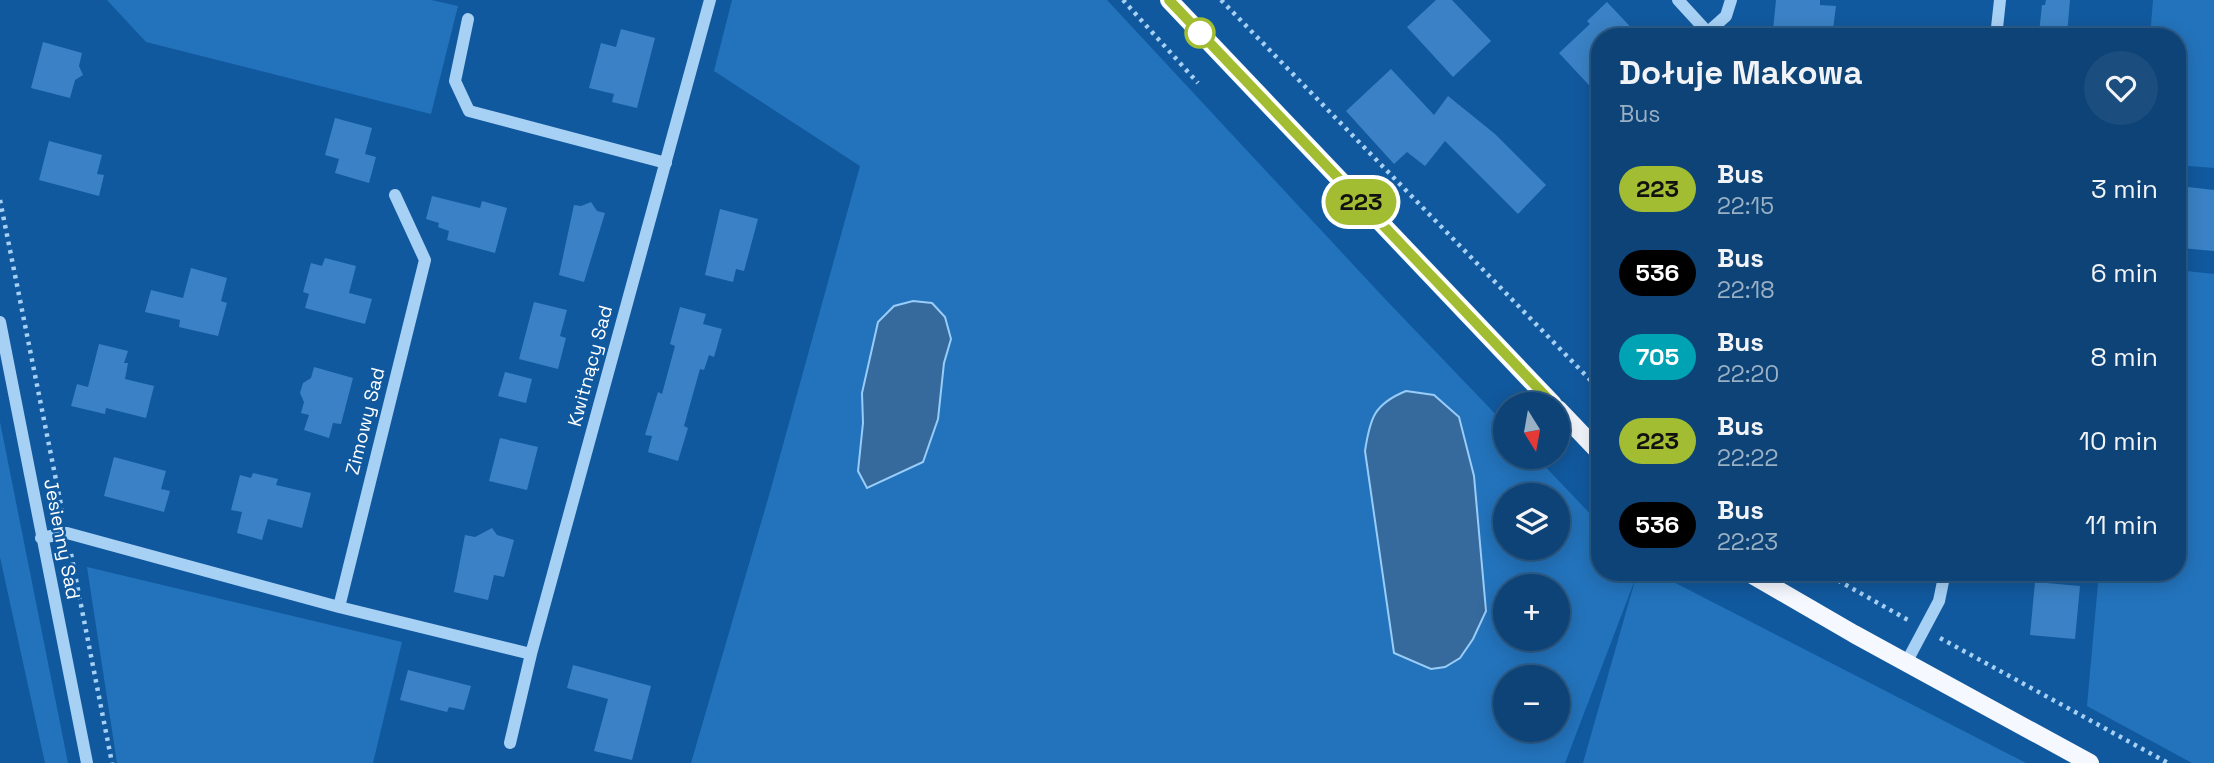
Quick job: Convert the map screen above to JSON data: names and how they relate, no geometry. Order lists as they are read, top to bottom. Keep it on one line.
{"streets":{"street":["Kwitnący Sad","Zimowy Sad","Jesienny Sad"]},"lines":["bus line 223"],"north":"bottom","page":{"on_map":"223","heading":["Dołuje Makowa","Bus"],"list":[{"mark":"223","name":"Bus","note":"22:15","value":"3 min"},{"mark":"536","name":"Bus","note":"22:18","value":"6 min"},{"mark":"705","name":"Bus","note":"22:20","value":"8 min"},{"mark":"223","name":"Bus","note":"22:22","value":"10 min"},{"mark":"536","name":"Bus","note":"22:23","value":"11 min"}],"map_buttons":["+","−"]}}
